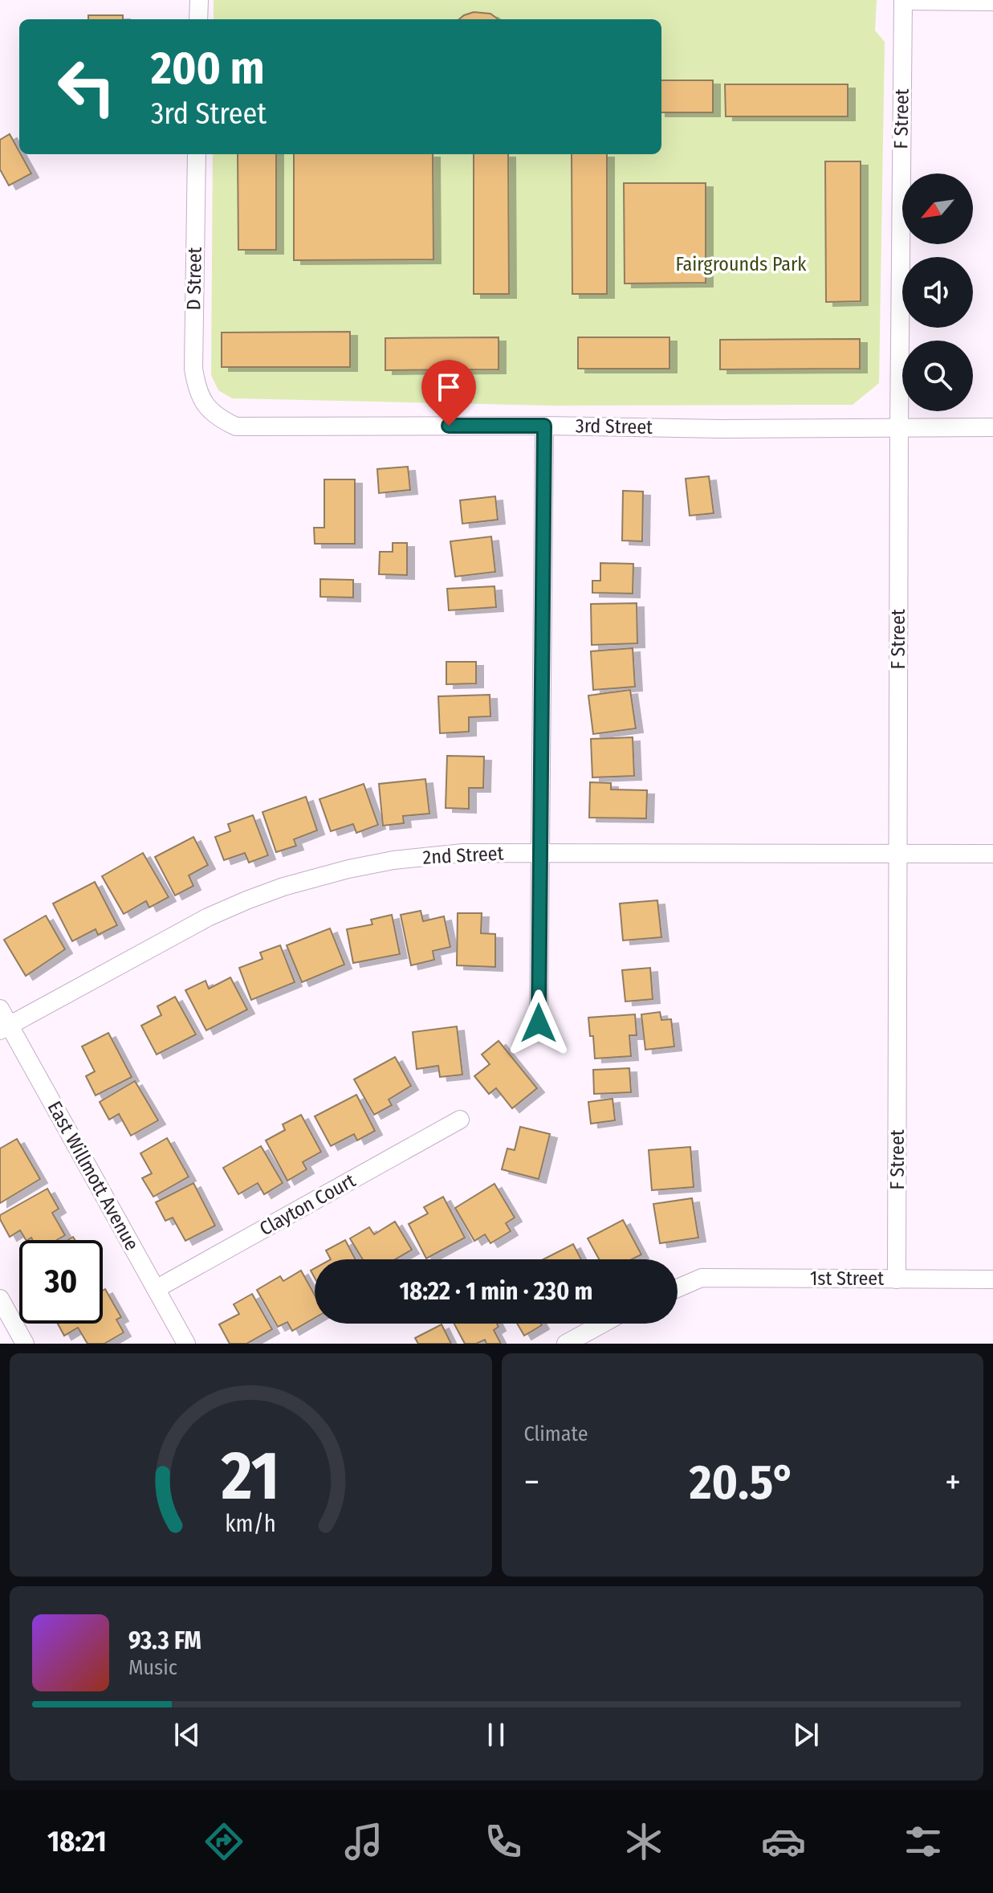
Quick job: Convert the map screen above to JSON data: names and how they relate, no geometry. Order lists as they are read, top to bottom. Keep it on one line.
{"streets":{"street":["F Street","D Street","3rd Street","2nd Street","East Willmott Avenue","Clayton Court","1st Street"]},"crossings":[["F Street","3rd Street"],["F Street","2nd Street"],["F Street","1st Street"],["D Street","3rd Street"],["2nd Street","East Willmott Avenue"],["East Willmott Avenue","Clayton Court"]],"parks":["Fairgrounds Park"],"north":"bottom left","page":{"turn":["200 m","3rd Street"],"limit":"30","trip":"18:22 · 1 min · 230 m","tile":"Climate","heat":["−","20.5°","+"],"song":["93.3 FM","Music"],"tabs":"18:21","gauge":["21","km/h"]}}
